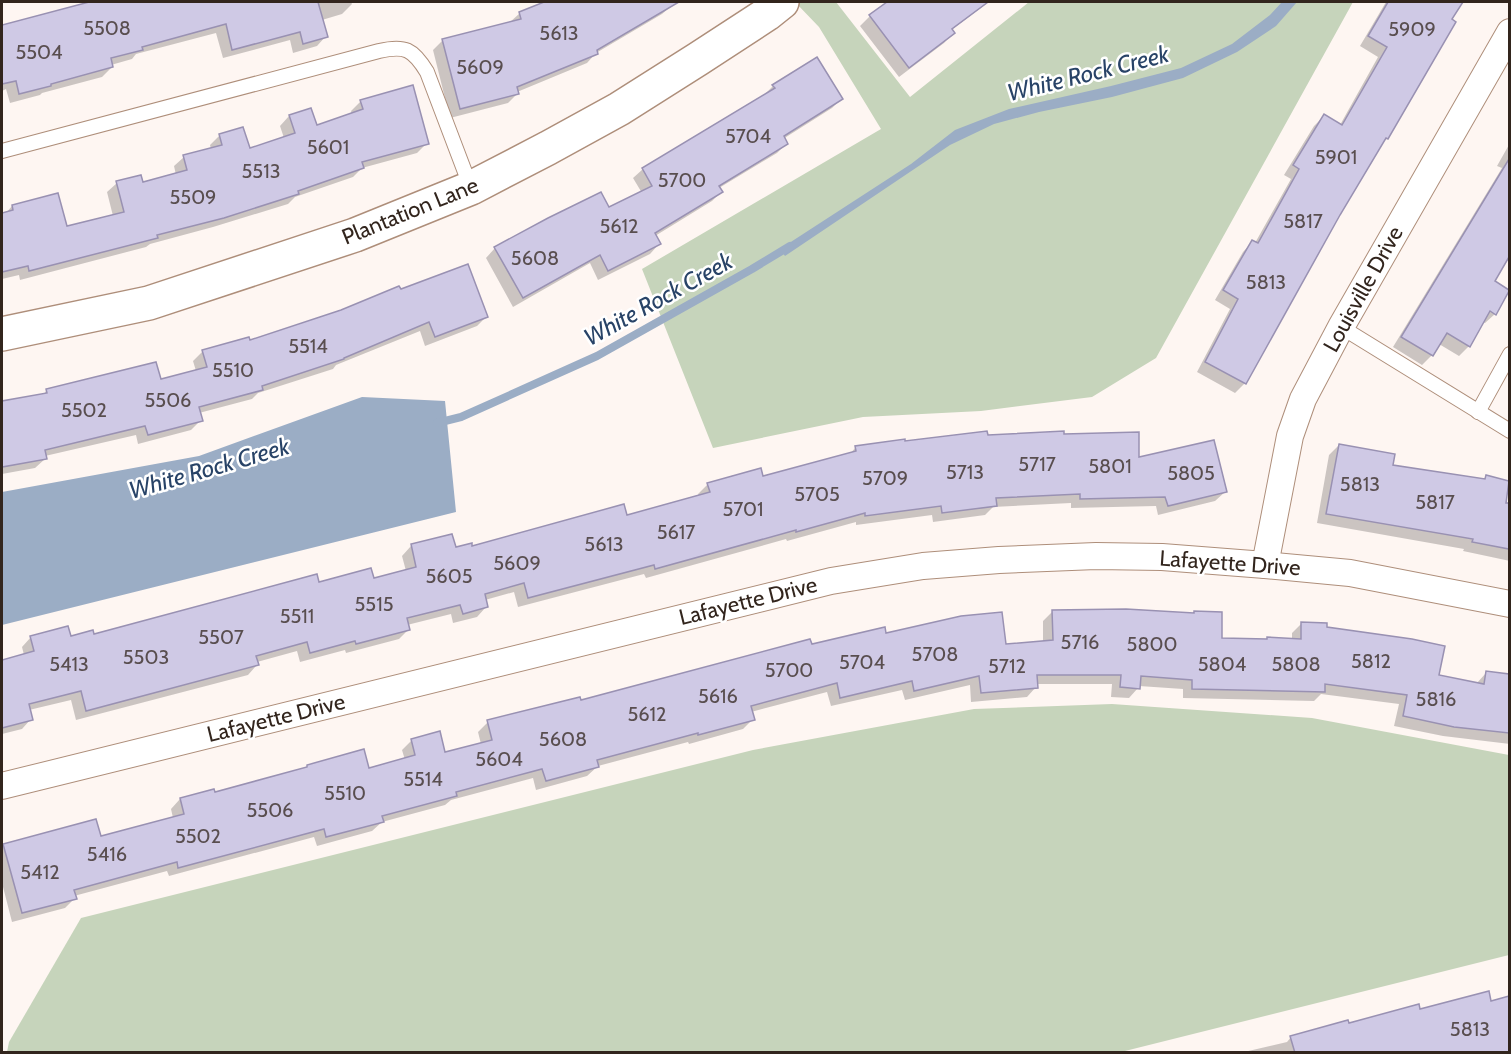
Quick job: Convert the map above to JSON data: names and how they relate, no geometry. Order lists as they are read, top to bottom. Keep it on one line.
{"streets":{"street":["Plantation Lane","Louisville Drive","Lafayette Drive"]},"crossings":[["Louisville Drive","Lafayette Drive"]],"water":["White Rock Creek"],"house_numbers":["5508","5909","5613","5504","5609","5704","5601","5901","5513","5700","5509","5817","5612","5608","5813","5514","5510","5506","5502","5717","5801","5713","5805","5709","5813","5705","5817","5701","5617","5613","5609","5605","5515","5511","5507","5716","5800","5708","5503","5812","5704","5413","5804","5808","5712","5700","5616","5816","5612","5608","5604","5514","5510","5506","5502","5416","5412","5813"]}
